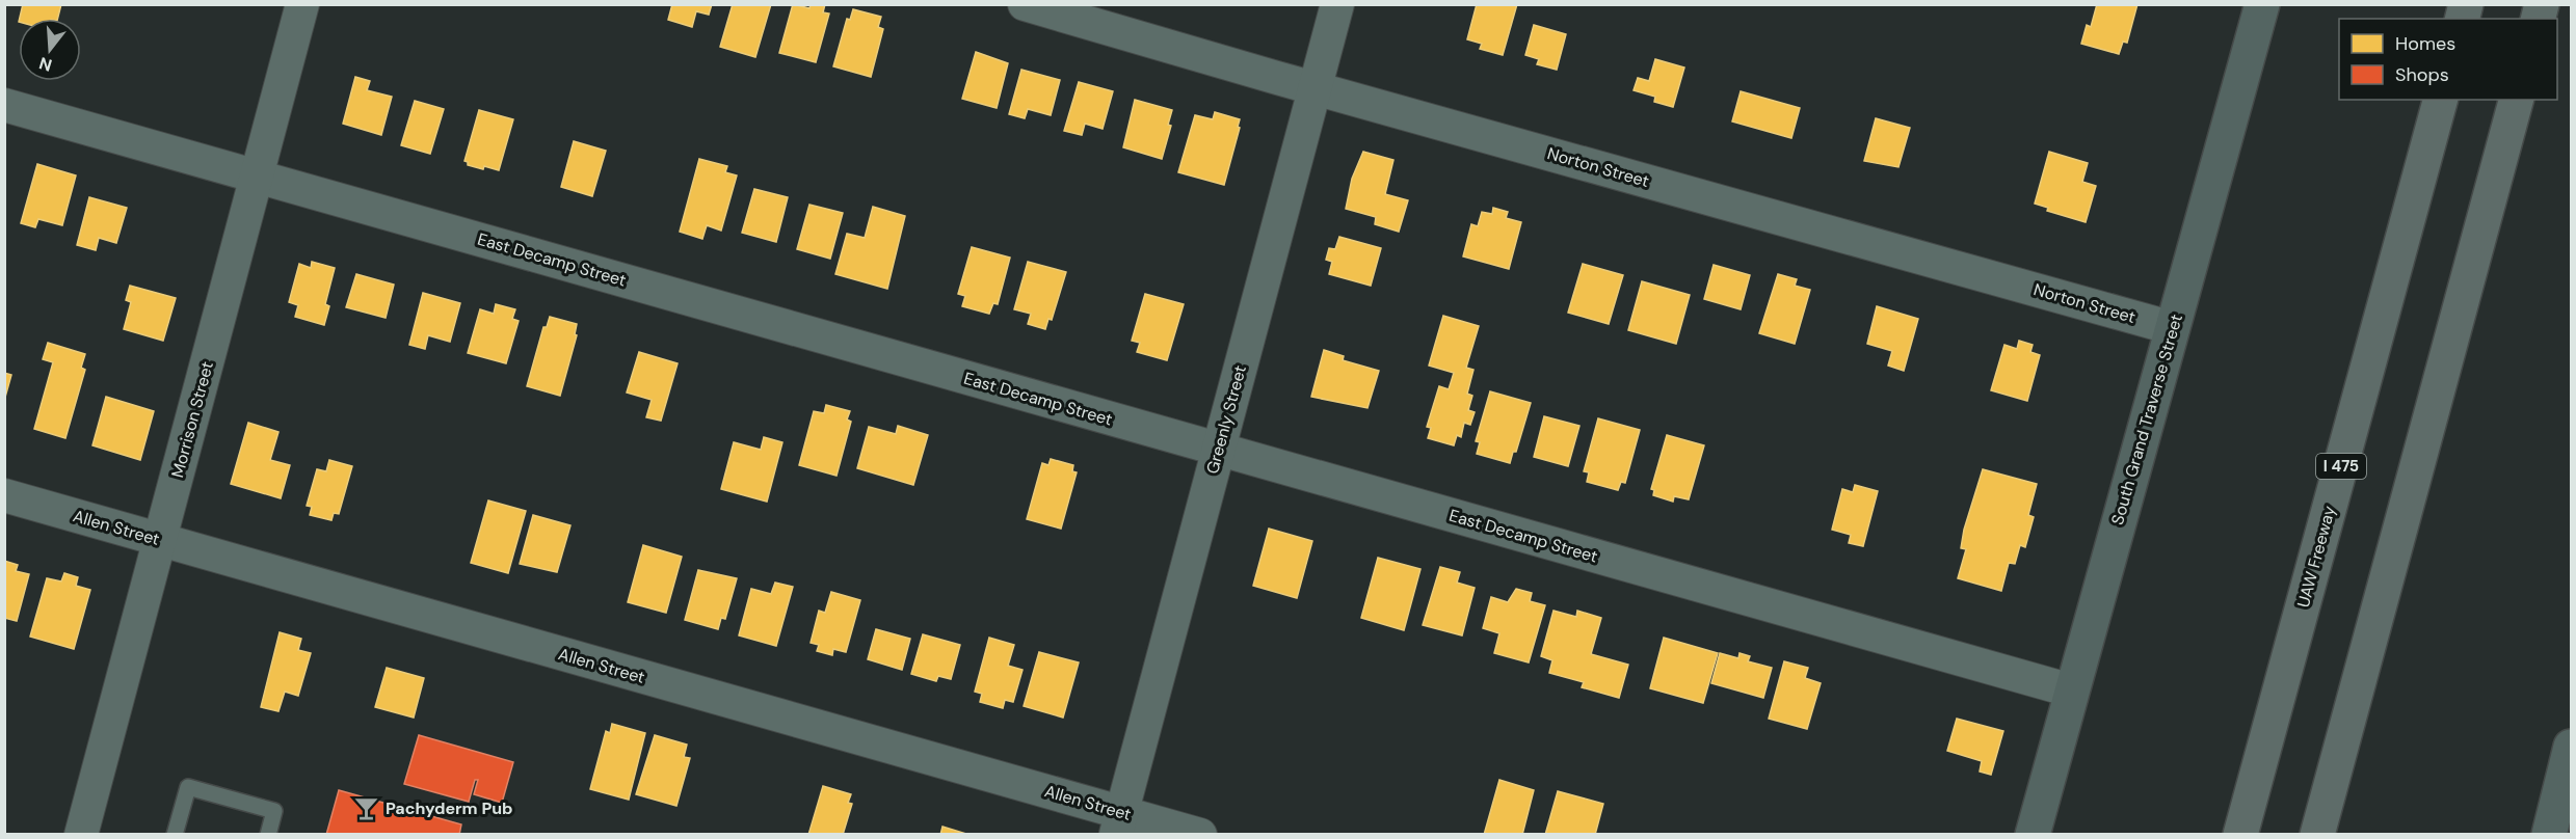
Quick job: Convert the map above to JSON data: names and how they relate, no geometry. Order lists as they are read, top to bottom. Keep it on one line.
{"streets":{"highway":["I 475","UAW Freeway"],"main road":["South Grand Traverse Street"],"street":["Norton Street","East Decamp Street","Morrison Street","Greenly Street","Allen Street"]},"crossings":[["Norton Street","Greenly Street"],["Norton Street","South Grand Traverse Street"],["East Decamp Street","Morrison Street"],["East Decamp Street","Greenly Street"],["East Decamp Street","South Grand Traverse Street"],["Morrison Street","Allen Street"],["Greenly Street","Allen Street"]],"places":{"bar":["Pachyderm Pub"]},"legend":["Homes","Shops"],"north":"bottom"}
